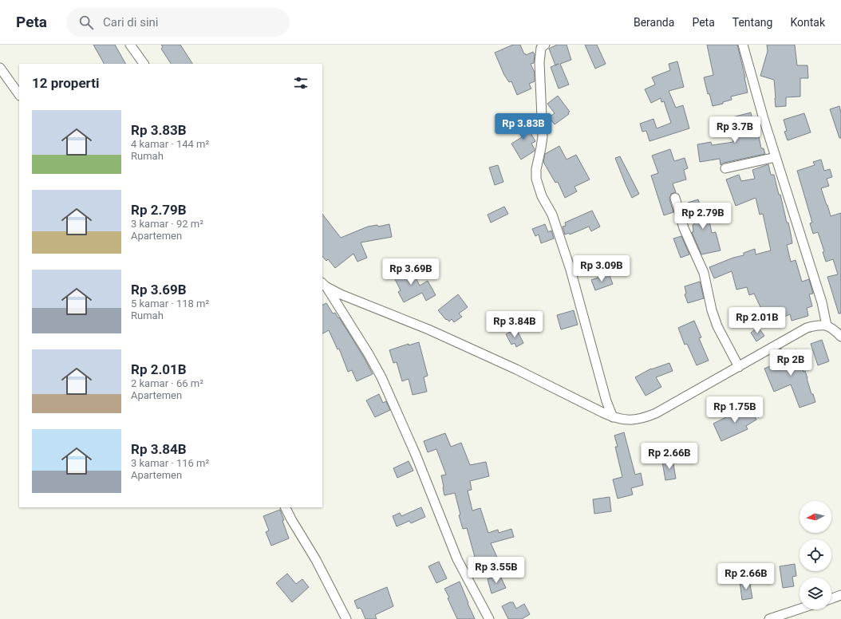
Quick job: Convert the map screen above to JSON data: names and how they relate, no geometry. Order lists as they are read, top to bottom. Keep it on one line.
{"north":"left","page":{"header":"Peta","search":"Cari di sini","nav":["Beranda","Peta","Tentang","Kontak"],"heading":"12 properti","list":[{"name":"Rp 3.83B","note":"4 kamar · 144 m² · Rumah"},{"name":"Rp 2.79B","note":"3 kamar · 92 m² · Apartemen"},{"name":"Rp 3.69B","note":"5 kamar · 118 m² · Rumah"},{"name":"Rp 2.01B","note":"2 kamar · 66 m² · Apartemen"},{"name":"Rp 3.84B","note":"3 kamar · 116 m² · Apartemen"}],"price":["Rp 3.83B","Rp 3.7B","Rp 2.79B","Rp 3.09B","Rp 3.69B","Rp 2.01B","Rp 3.84B","Rp 2B","Rp 1.75B","Rp 2.66B","Rp 3.55B","Rp 2.66B"]}}
